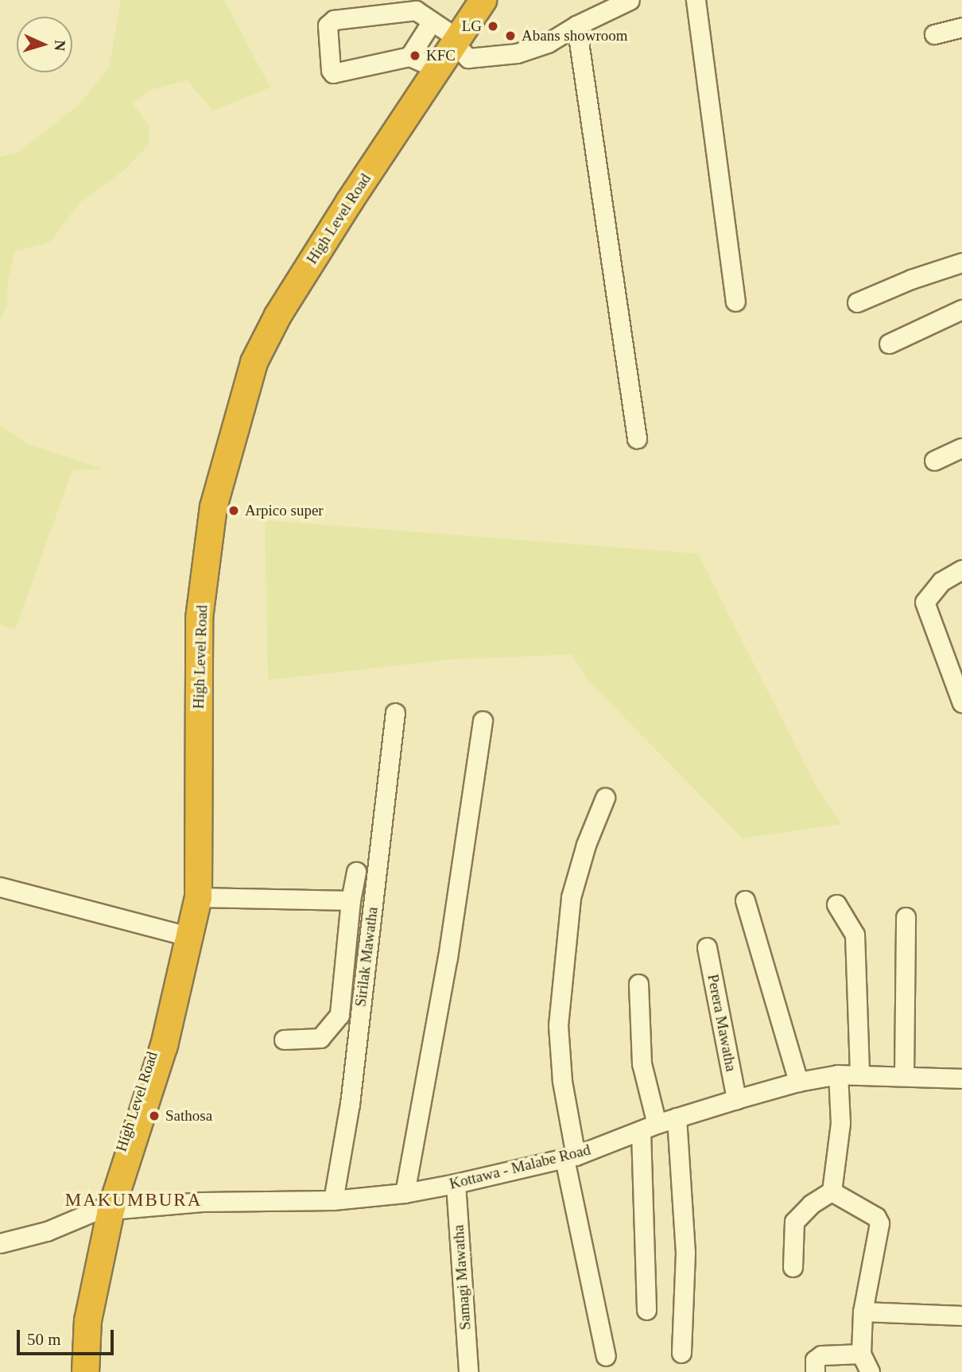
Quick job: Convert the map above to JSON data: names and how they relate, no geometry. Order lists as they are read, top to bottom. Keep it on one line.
{"streets":{"highway":["High Level Road"],"street":["Sirilak Mawatha","Perera Mawatha","Kottawa - Malabe Road","Samagi Mawatha"]},"crossings":[["High Level Road","Kottawa - Malabe Road"],["Sirilak Mawatha","Kottawa - Malabe Road"],["Perera Mawatha","Kottawa - Malabe Road"],["Kottawa - Malabe Road","Samagi Mawatha"]],"districts":["MAKUMBURA"],"places":["LG","Abans showroom","KFC","Arpico super","Sathosa"],"scale_bar":"50 m","north":"right"}
